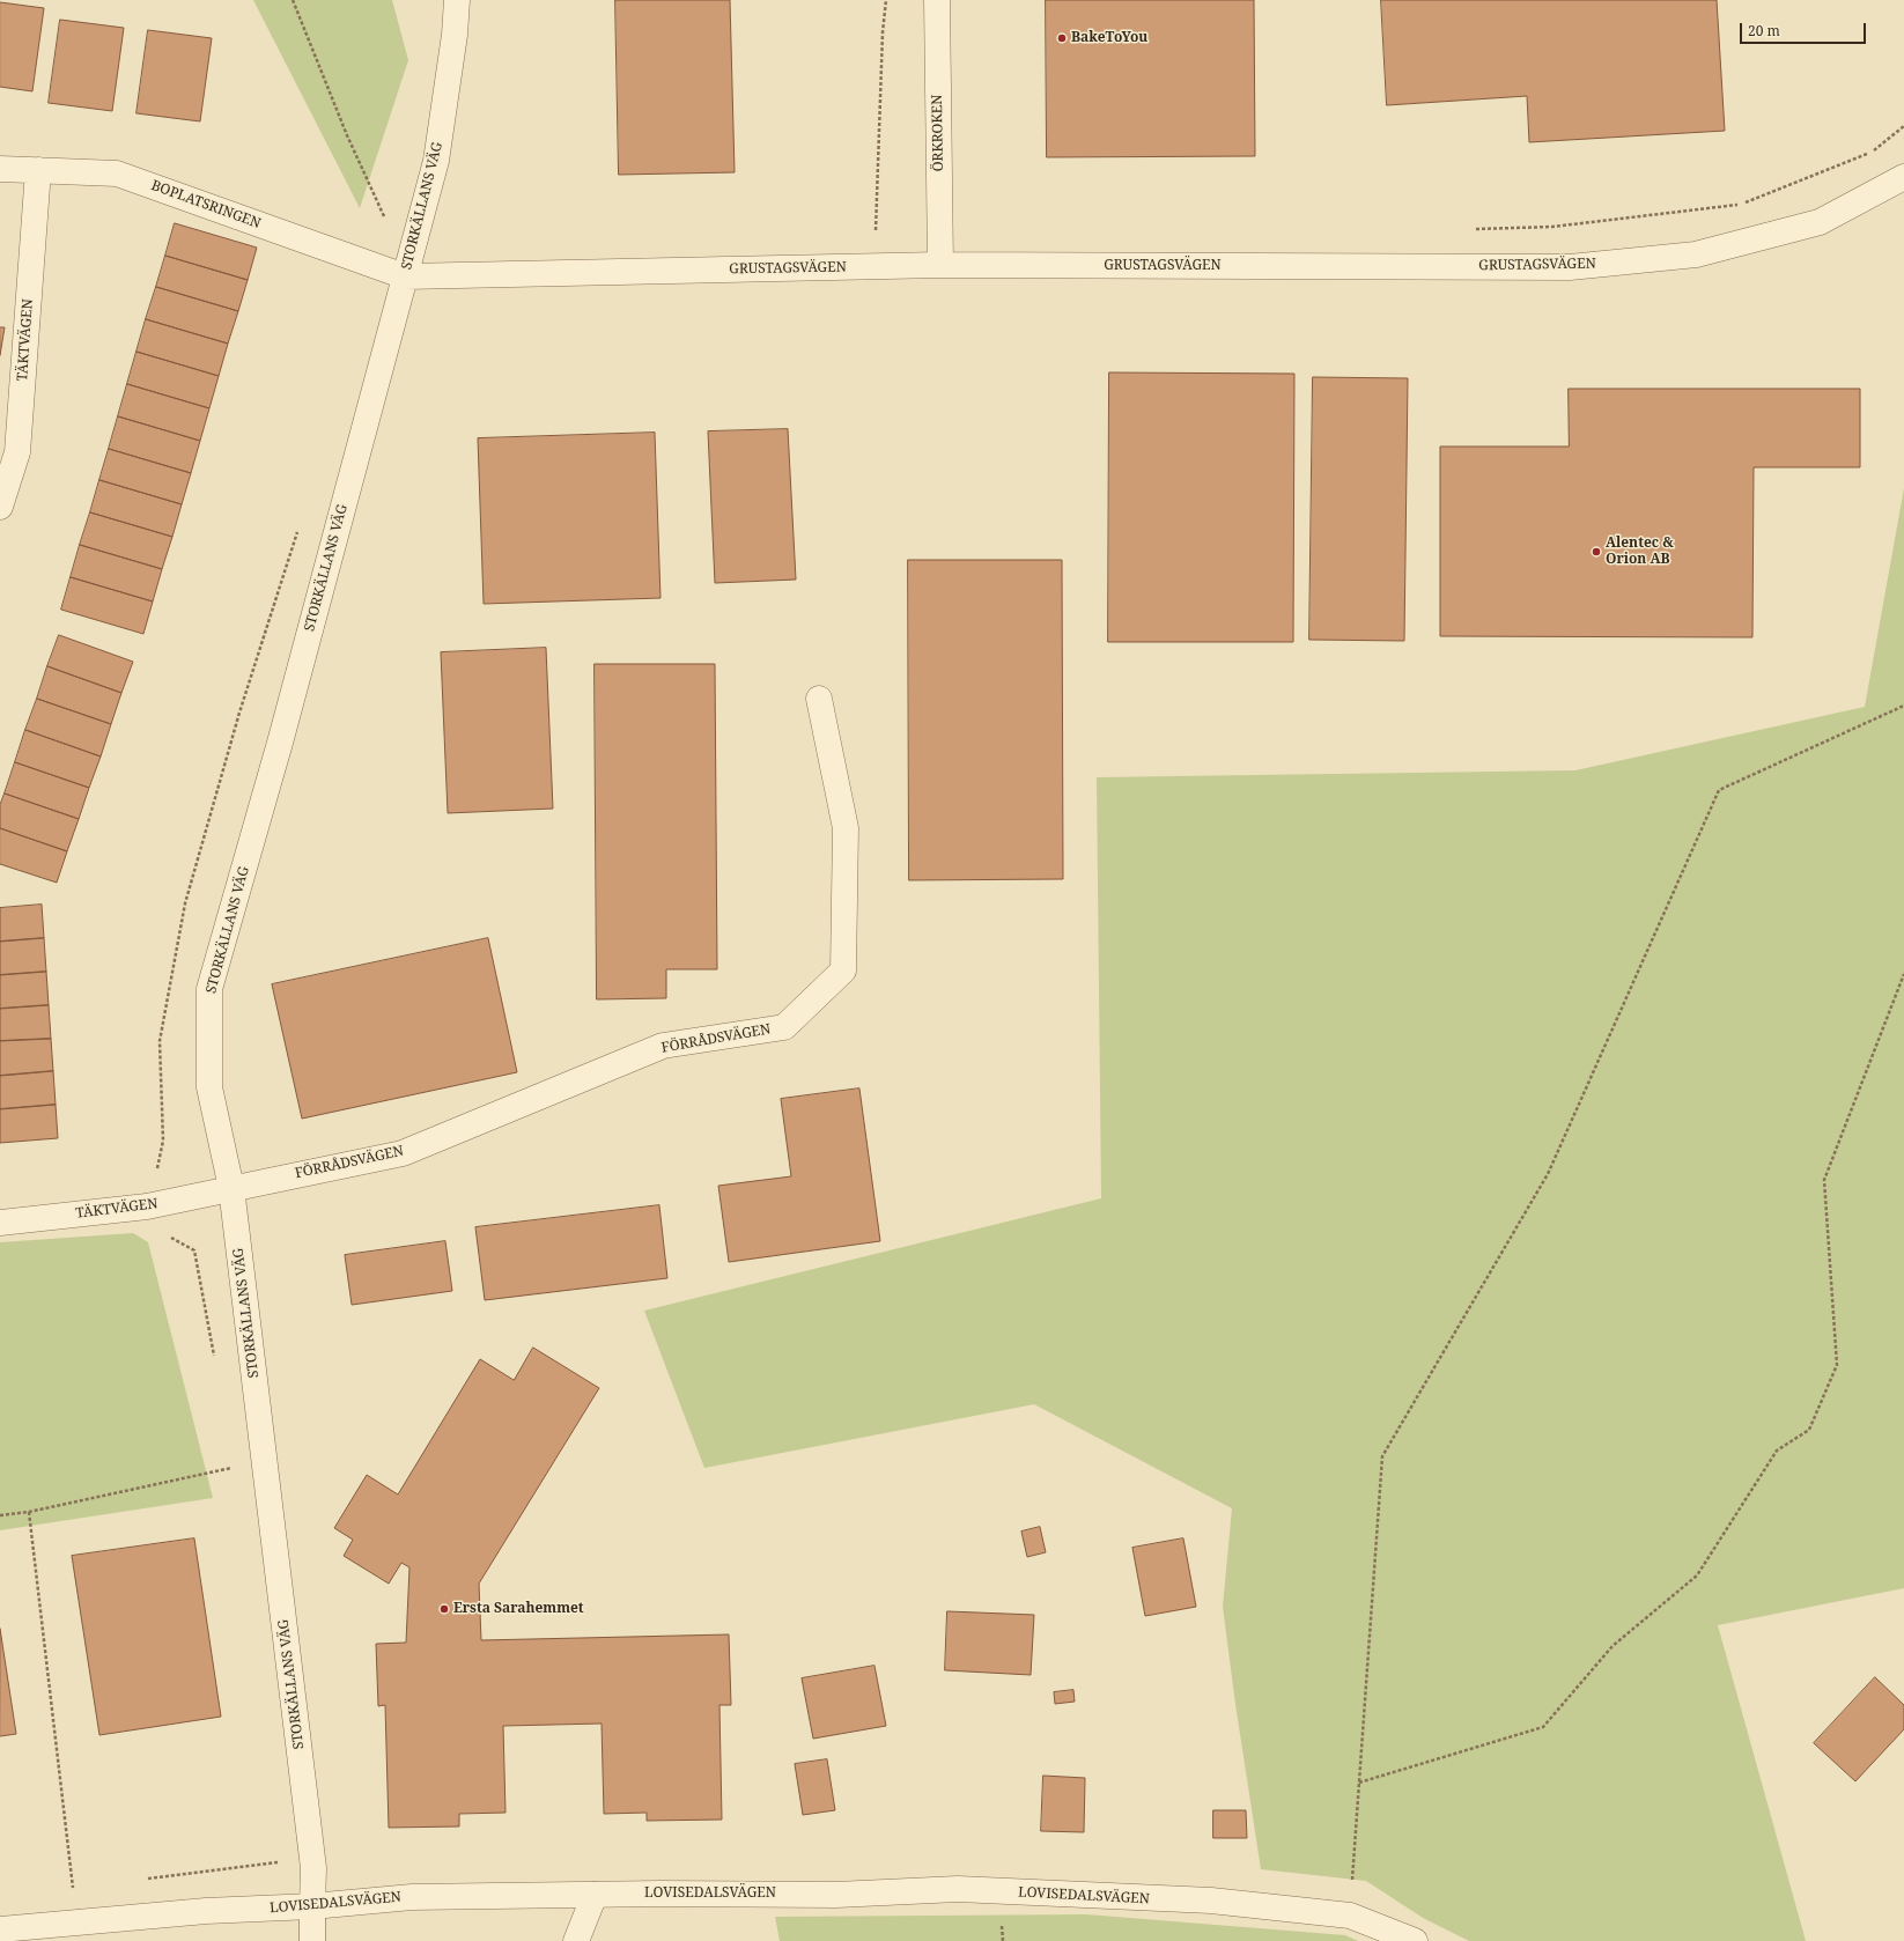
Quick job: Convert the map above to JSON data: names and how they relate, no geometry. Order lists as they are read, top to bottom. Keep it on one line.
{"streets":{"street":["ÖRKROKEN","BOPLATSRINGEN","STORKÄLLANS VÄG","GRUSTAGSVÄGEN","TÄKTVÄGEN","FÖRRÅDSVÄGEN","LOVISEDALSVÄGEN"]},"crossings":[["ÖRKROKEN","GRUSTAGSVÄGEN"],["BOPLATSRINGEN","STORKÄLLANS VÄG"],["BOPLATSRINGEN","GRUSTAGSVÄGEN"],["BOPLATSRINGEN","TÄKTVÄGEN"],["STORKÄLLANS VÄG","GRUSTAGSVÄGEN"],["STORKÄLLANS VÄG","TÄKTVÄGEN"],["STORKÄLLANS VÄG","FÖRRÅDSVÄGEN"],["STORKÄLLANS VÄG","LOVISEDALSVÄGEN"],["TÄKTVÄGEN","FÖRRÅDSVÄGEN"]],"places":["BakeToYou","Alentec & Orion AB","Ersta Sarahemmet"],"scale_bar":"20 m"}
